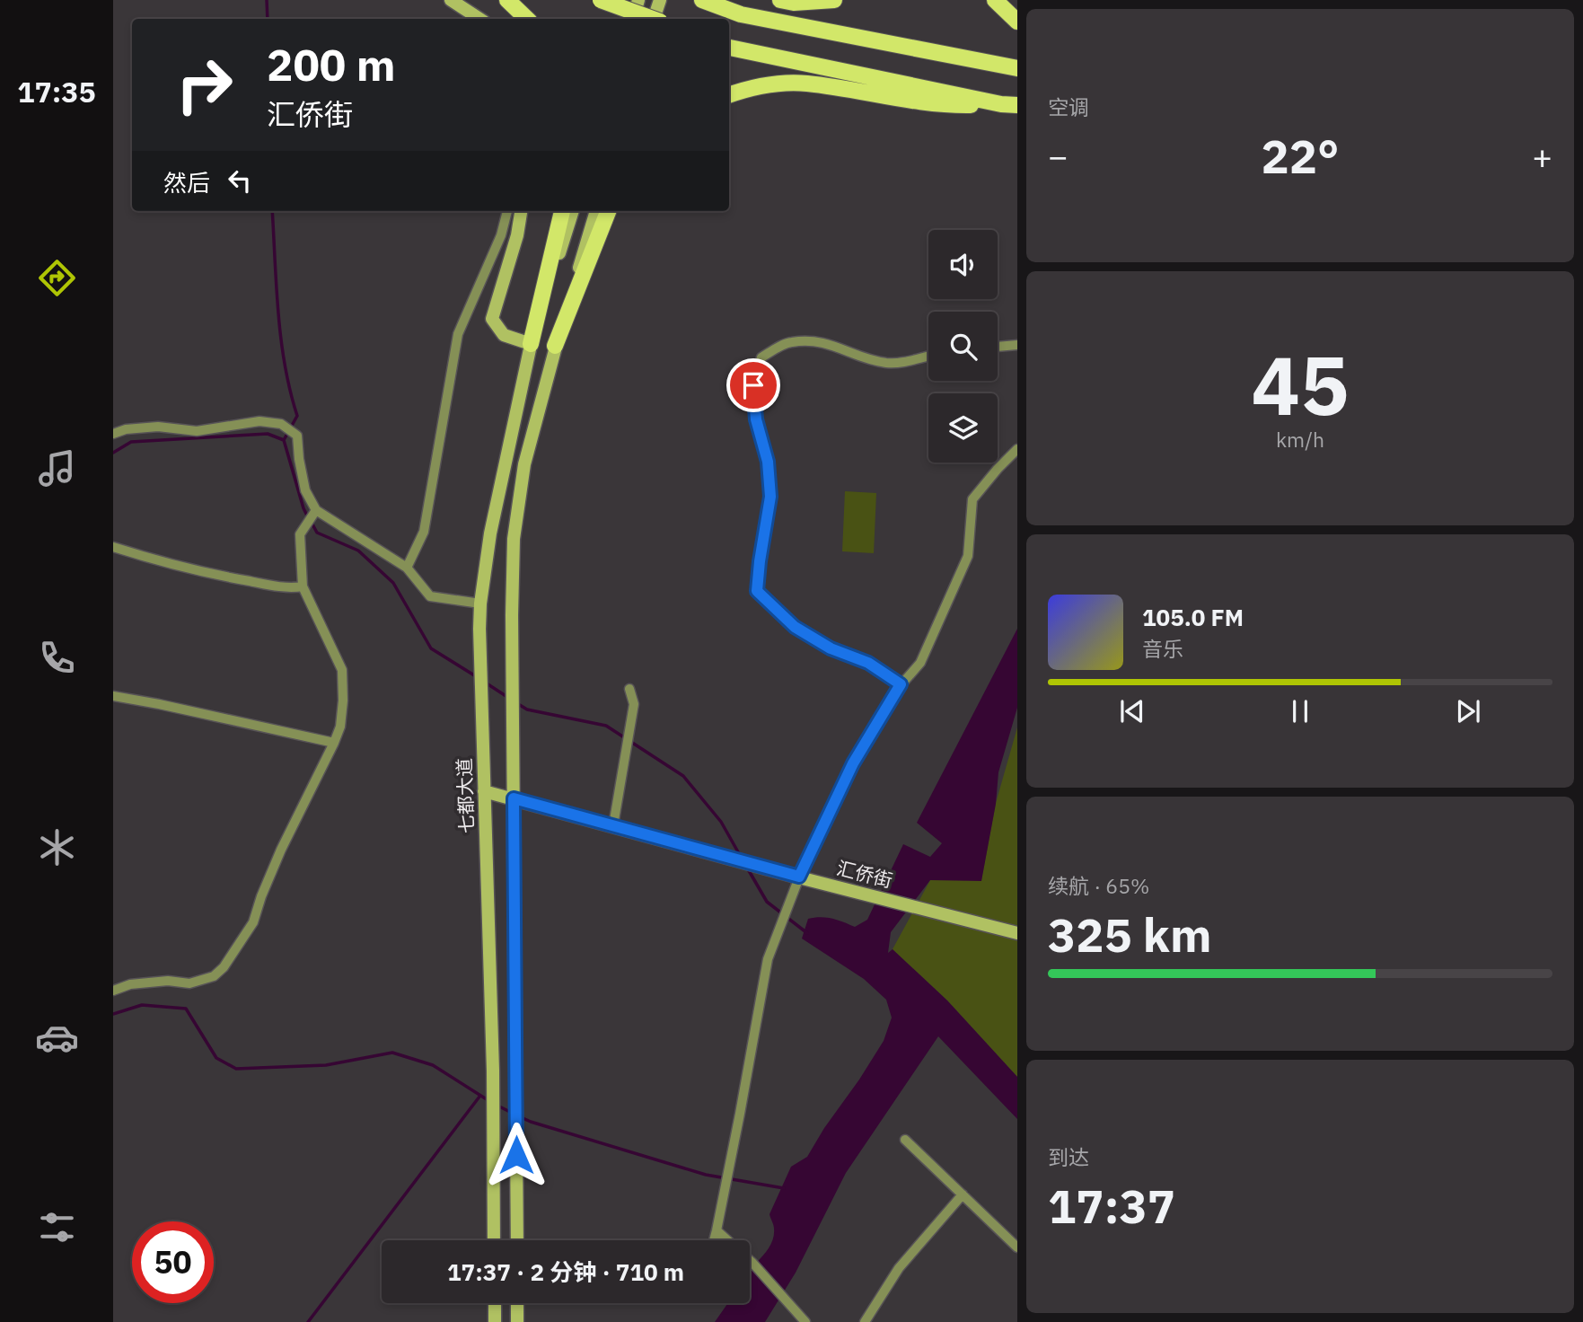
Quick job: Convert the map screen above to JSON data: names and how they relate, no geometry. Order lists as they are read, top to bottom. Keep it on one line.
{"streets":{"main road":["七都大道","汇侨街"]},"crossings":[["七都大道","汇侨街"]],"page":{"tabs":"17:35","tile":["空调",["45","km/h"],["续航 · 65%","325 km"],["到达","17:37"]],"turn":["200 m","汇侨街"],"heat":["−","22°","+"],"then":"然后","song":["105.0 FM","音乐"],"limit":"50","trip":"17:37 · 2 分钟 · 710 m"}}
